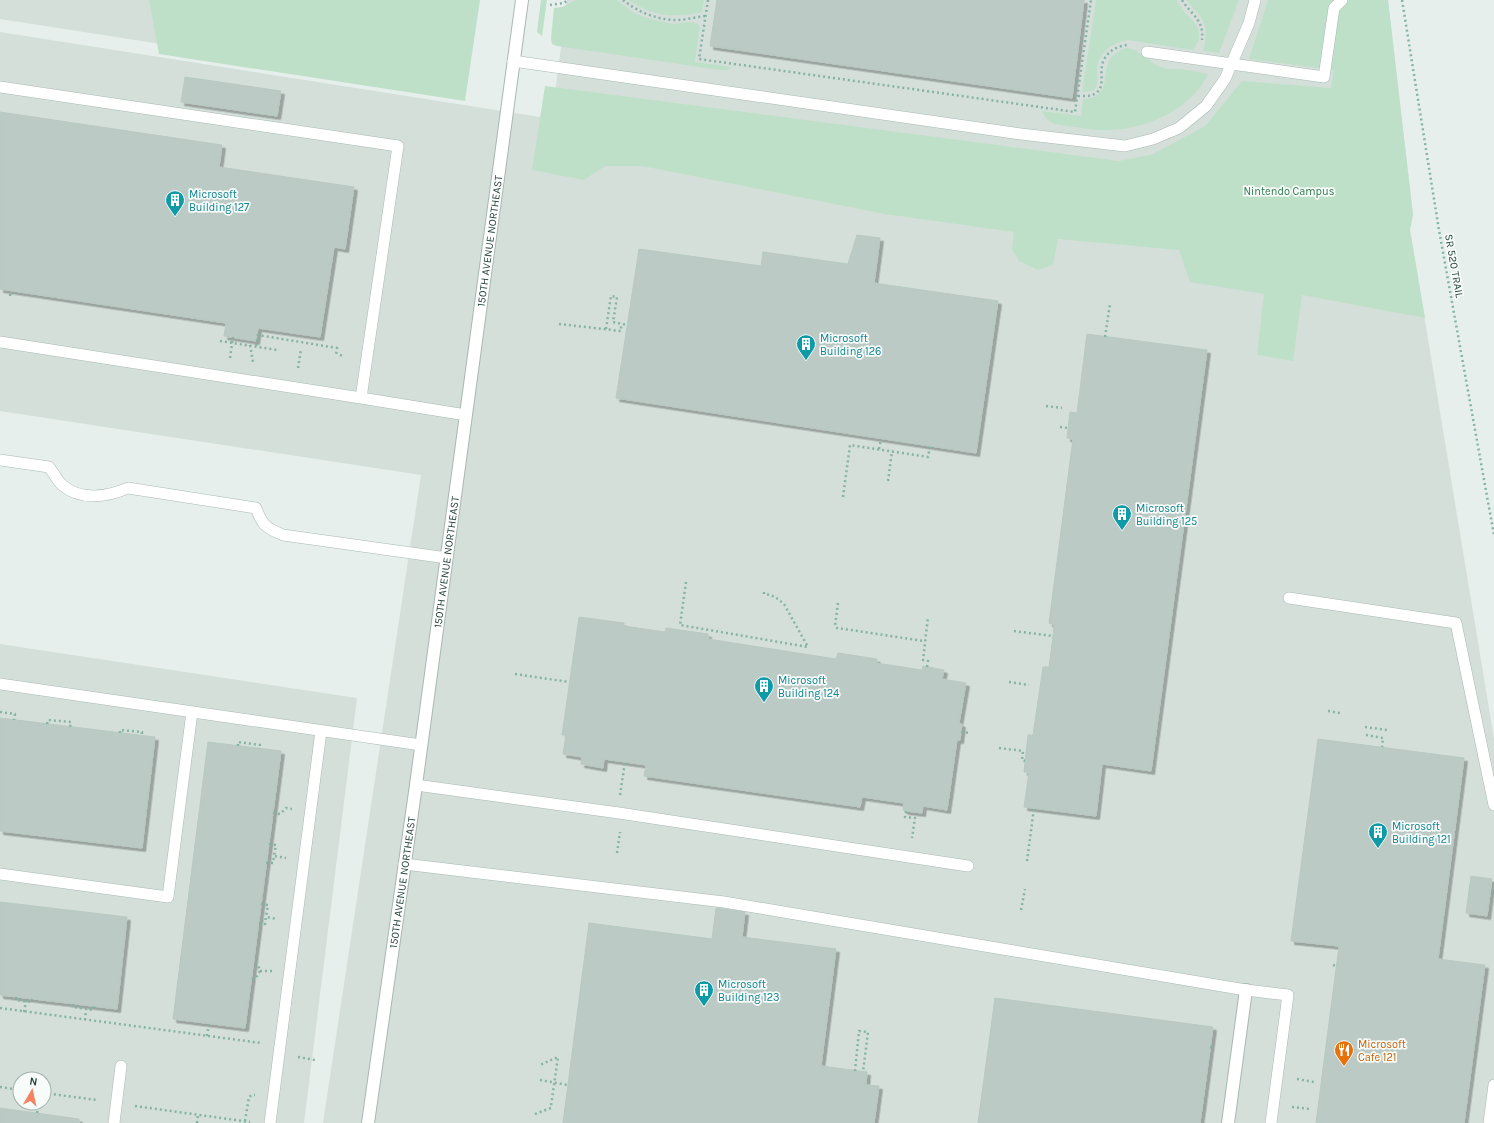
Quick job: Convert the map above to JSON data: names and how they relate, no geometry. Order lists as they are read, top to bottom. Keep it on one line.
{"streets":{"street":["150TH AVENUE NORTHEAST"],"path":["SR 520 TRAIL"]},"parks":["Nintendo Campus"],"places":{"building":["Microsoft Building 127","Microsoft Building 126","Microsoft Building 125","Microsoft Building 124","Microsoft Building 121","Microsoft Building 123"],"restaurant":["Microsoft Cafe 121"]},"north":"top"}
